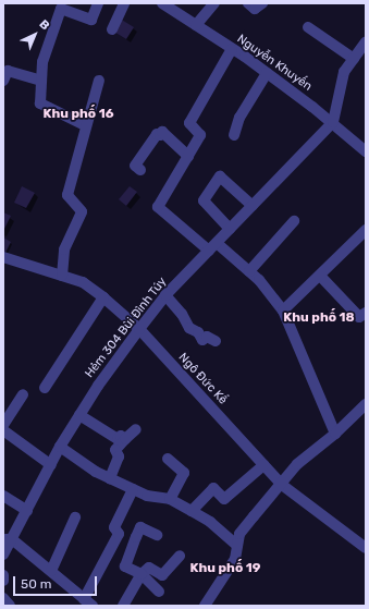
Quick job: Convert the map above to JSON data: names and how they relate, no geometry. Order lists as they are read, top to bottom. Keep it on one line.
{"streets":{"street":["Nguyễn Khuyến","Hẻm 304 Bùi Đình Túy","Ngô Đức Kế"]},"crossings":[["Nguyễn Khuyến","Hẻm 304 Bùi Đình Túy"],["Hẻm 304 Bùi Đình Túy","Ngô Đức Kế"]],"districts":["Khu phố 16","Khu phố 18","Khu phố 19"],"scale_bar":"50 m","north":"top right"}
